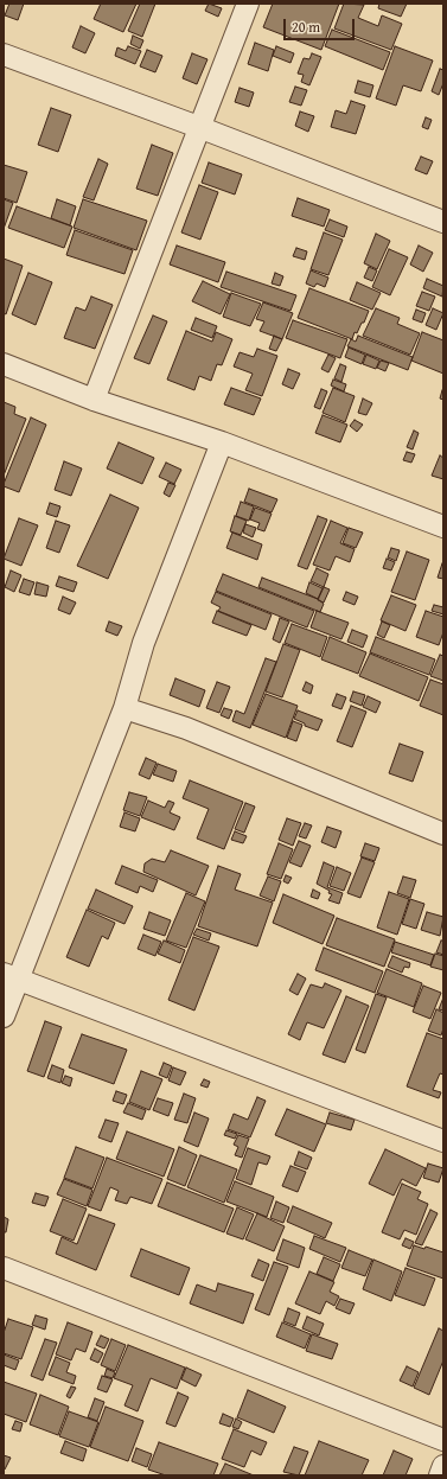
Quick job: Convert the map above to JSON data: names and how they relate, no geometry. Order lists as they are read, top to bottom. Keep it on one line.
{"scale_bar":"20 m"}
